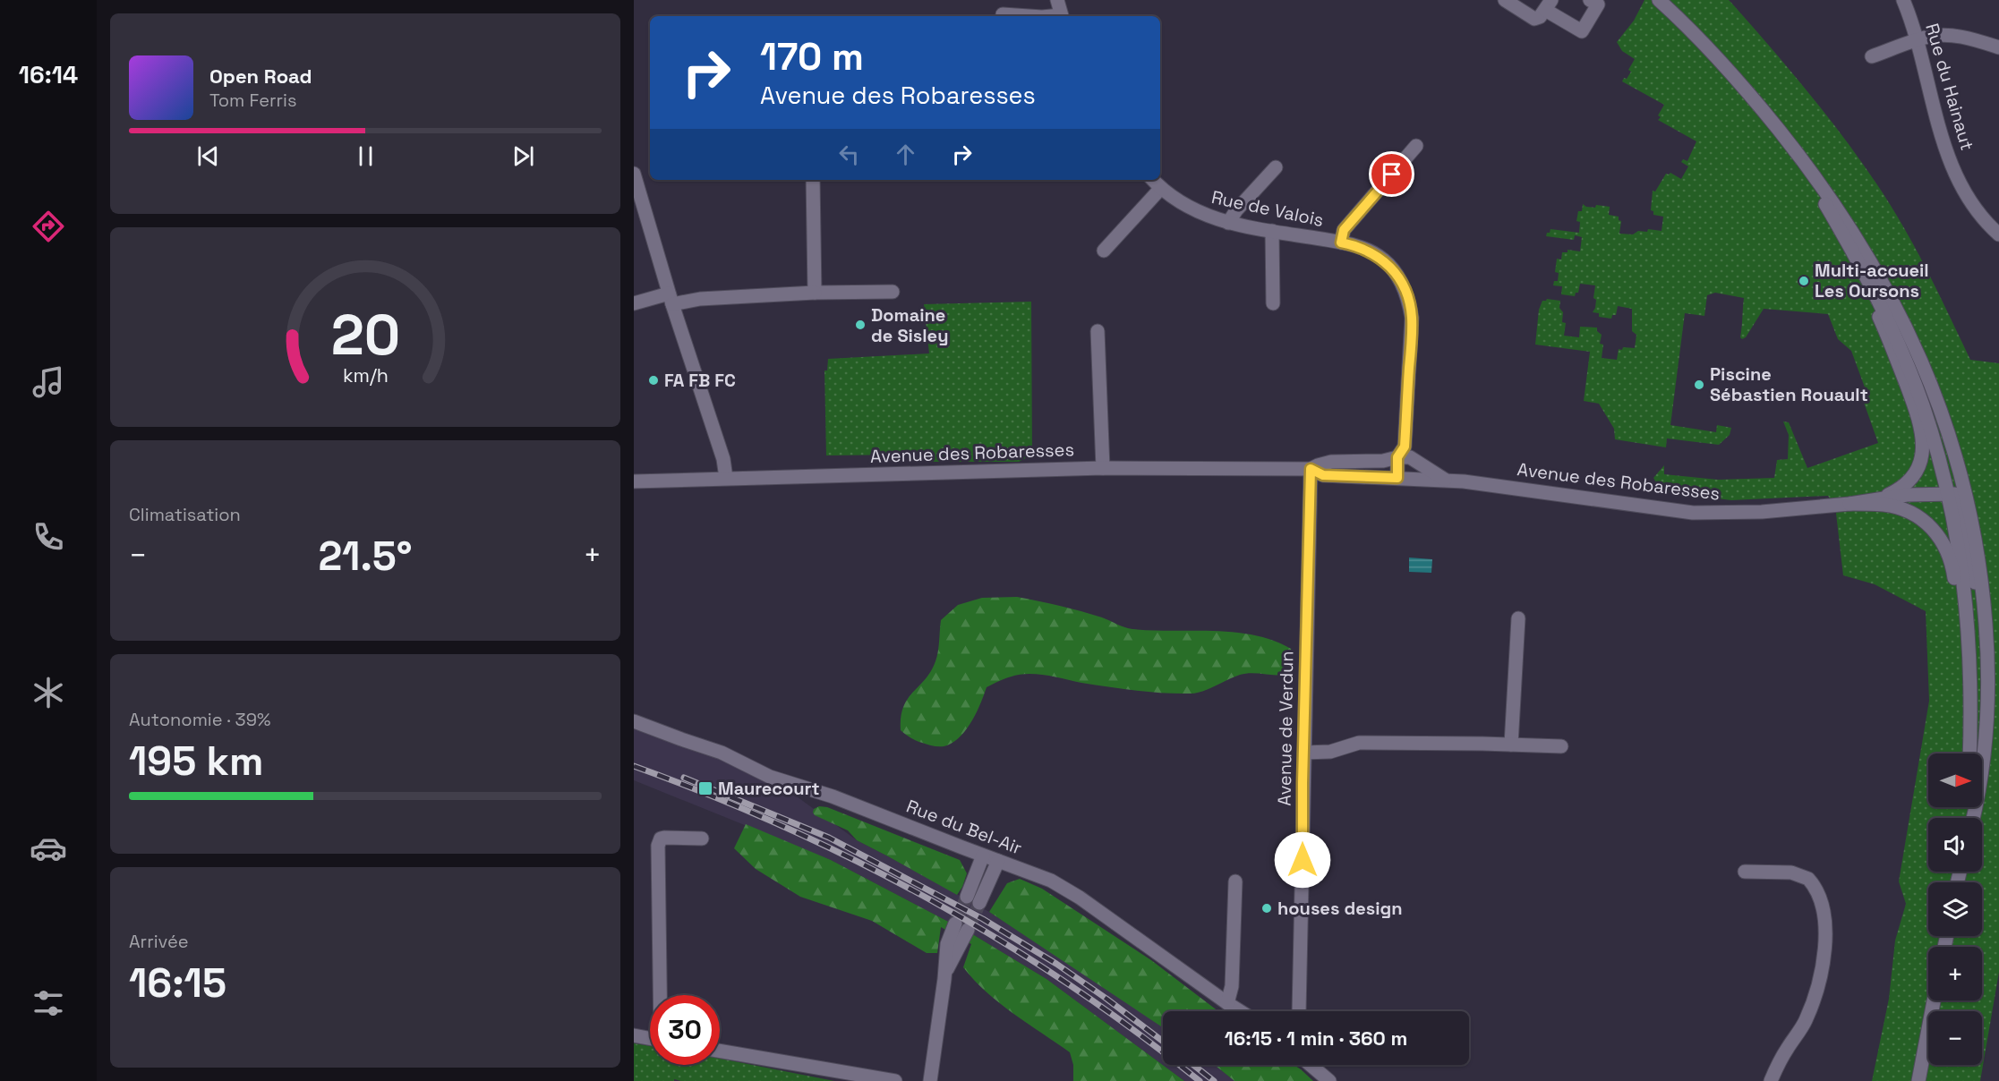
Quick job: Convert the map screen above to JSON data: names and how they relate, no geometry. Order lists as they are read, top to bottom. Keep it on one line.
{"streets":{"street":["Rue du Hainaut","Rue de Valois","Avenue des Robaresses","Avenue de Verdun","Rue du Bel-Air"]},"crossings":[["Rue de Valois","Avenue des Robaresses"],["Avenue des Robaresses","Avenue de Verdun"]],"places":{"other":["Multi-accueil Les Oursons","Domaine de Sisley","FA FB FC","Piscine Sébastien Rouault","houses design"],"transit":["Maurecourt"]},"north":"right","page":{"tabs":"16:14","turn":["170 m","Avenue des Robaresses"],"song":["Open Road","Tom Ferris"],"tile":["Climatisation",["Autonomie · 39%","195 km"],["Arrivée","16:15"]],"heat":["−","21.5°","+"],"map_buttons":["+","−"],"limit":"30","trip":"16:15 · 1 min · 360 m","gauge":["20","km/h"]}}
